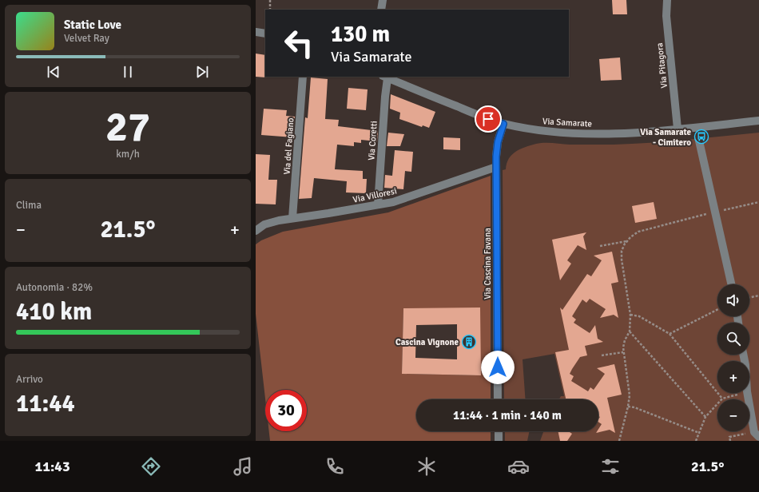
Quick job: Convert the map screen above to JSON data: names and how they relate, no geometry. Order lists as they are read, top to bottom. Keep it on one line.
{"streets":{"street":["Via Pitagora","Via Samarate","Via Coretti","Via del Fagiano","Via Villoresi","Via Cascina Favana"]},"crossings":[["Via Pitagora","Via Samarate"],["Via Samarate","Via Coretti"],["Via Samarate","Via Cascina Favana"],["Via Coretti","Via Villoresi"],["Via del Fagiano","Via Villoresi"],["Via Villoresi","Via Cascina Favana"]],"places":{"bus stop":["Via Samarate - Cimitero"],"building":["Cascina Vignone"]},"page":{"turn":["130 m","Via Samarate"],"song":["Static Love","Velvet Ray"],"tile":[["27","km/h"],"Clima",["Autonomia · 82%","410 km"],["Arrivo","11:44"]],"heat":["−","21.5°","+"],"map_buttons":["+","−"],"limit":"30","trip":"11:44 · 1 min · 140 m","tabs":["11:43","21.5°"]}}
